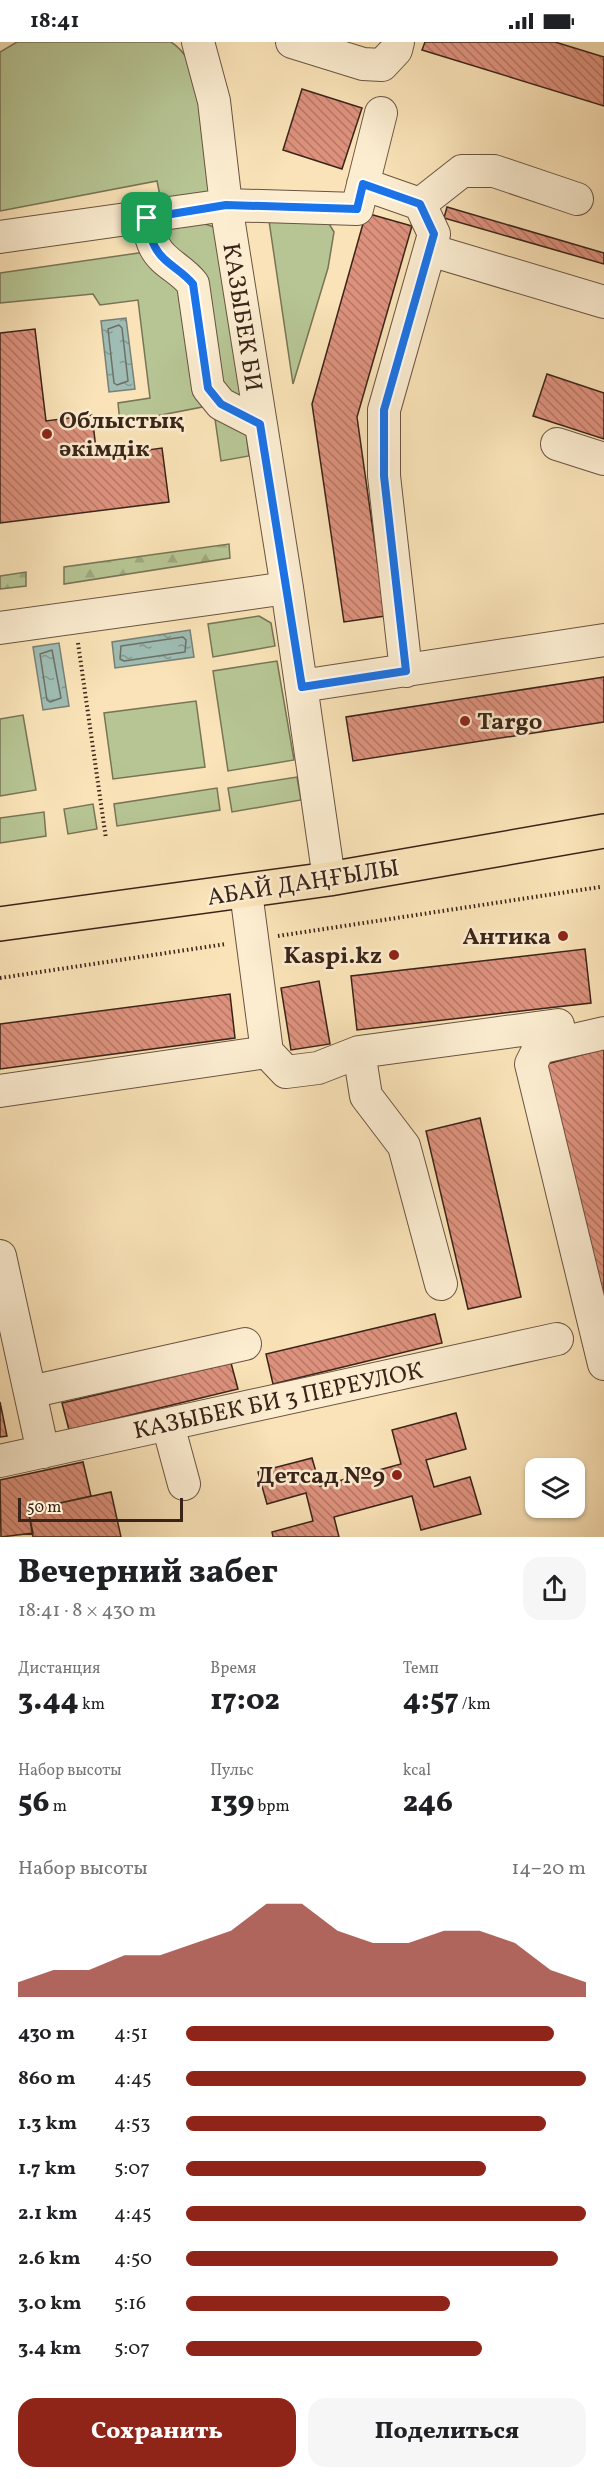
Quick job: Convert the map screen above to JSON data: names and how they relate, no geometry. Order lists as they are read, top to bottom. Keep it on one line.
{"streets":{"main road":["АБАЙ ДАҢҒЫЛЫ"],"street":["КАЗЫБЕК БИ","КАЗЫБЕК БИ 3 ПЕРЕУЛОК"]},"crossings":[["КАЗЫБЕК БИ","АБАЙ ДАҢҒЫЛЫ"]],"places":["Облыстық әкімдік","Targo","Антика","Kaspi.kz","Детсад №9"],"scale_bar":"50 m","page":{"status":"18:41","scale":"50 m","heading":["Вечерний забег","18:41 · 8 × 430 m"],"stats":[["Дистанция","3.44 km"],["Время","17:02"],["Темп","4:57 /km"],["Набор высоты","56 m"],["Пульс","139 bpm"],["kcal","246"]],"chart":["Набор высоты","14–20 m"],"list":[{"name":"430 m","note":"4:51"},{"name":"860 m","note":"4:45"},{"name":"1.3 km","note":"4:53"},{"name":"1.7 km","note":"5:07"},{"name":"2.1 km","note":"4:45"},{"name":"2.6 km","note":"4:50"},{"name":"3.0 km","note":"5:16"},{"name":"3.4 km","note":"5:07"}],"buttons":["Сохранить","Поделиться"]}}
